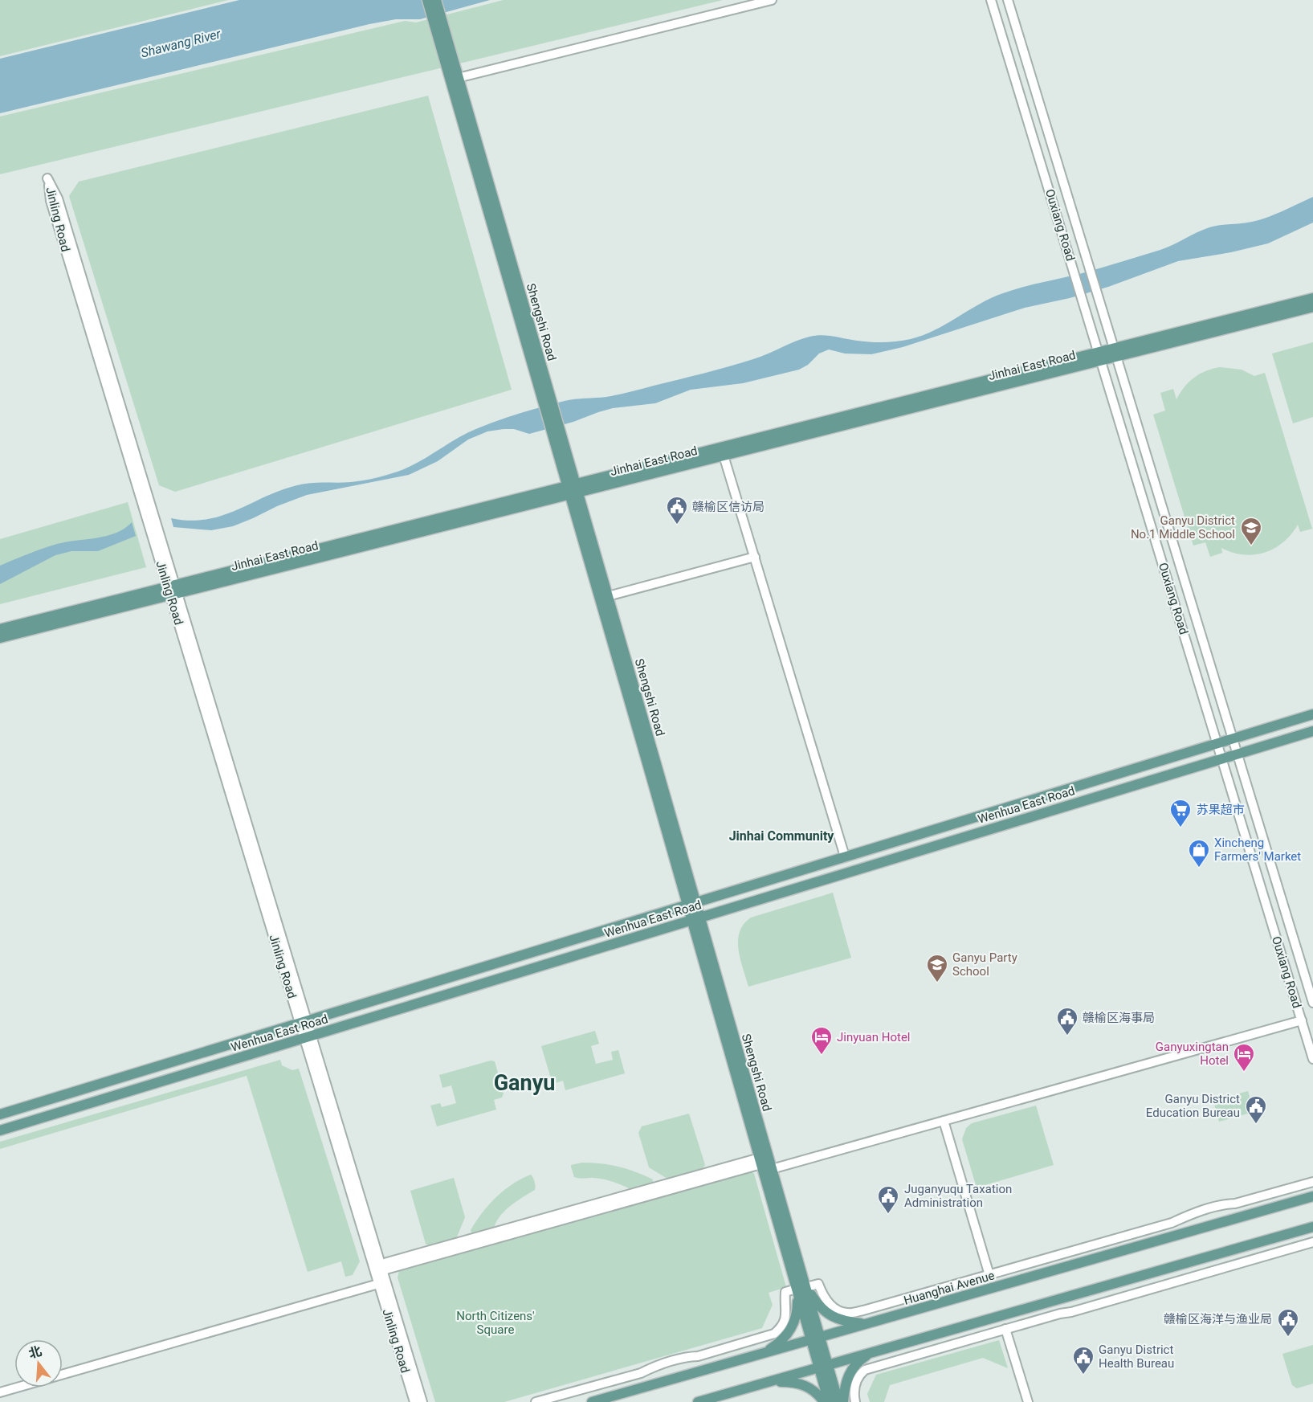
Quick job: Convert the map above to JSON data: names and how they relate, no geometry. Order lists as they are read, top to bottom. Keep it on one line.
{"streets":{"main road":["Shengshi Road","Jinhai East Road","Wenhua East Road","Huanghai Avenue"],"street":["Jinling Road","Ouxiang Road"]},"crossings":[["Jinling Road","Jinhai East Road"],["Jinling Road","Wenhua East Road"],["Ouxiang Road","Jinhai East Road"],["Ouxiang Road","Wenhua East Road"],["Shengshi Road","Jinhai East Road"],["Shengshi Road","Wenhua East Road"],["Shengshi Road","Huanghai Avenue"]],"districts":["Jinhai Community","Ganyu"],"water":["Shawang River"],"parks":["North Citizens' Square"],"places":{"public building":["赣榆区信访局","赣榆区海事局","Ganyu District Education Bureau","Juganyuqu Taxation Administration","赣榆区海洋与渔业局","Ganyu District Health Bureau"],"school or university":["Ganyu District No.1 Middle School","Ganyu Party School"],"supermarket":["苏果超市"],"shop":["Xincheng Farmers' Market"],"hotel":["Jinyuan Hotel","Ganyuxingtan Hotel"]},"north":"top"}
